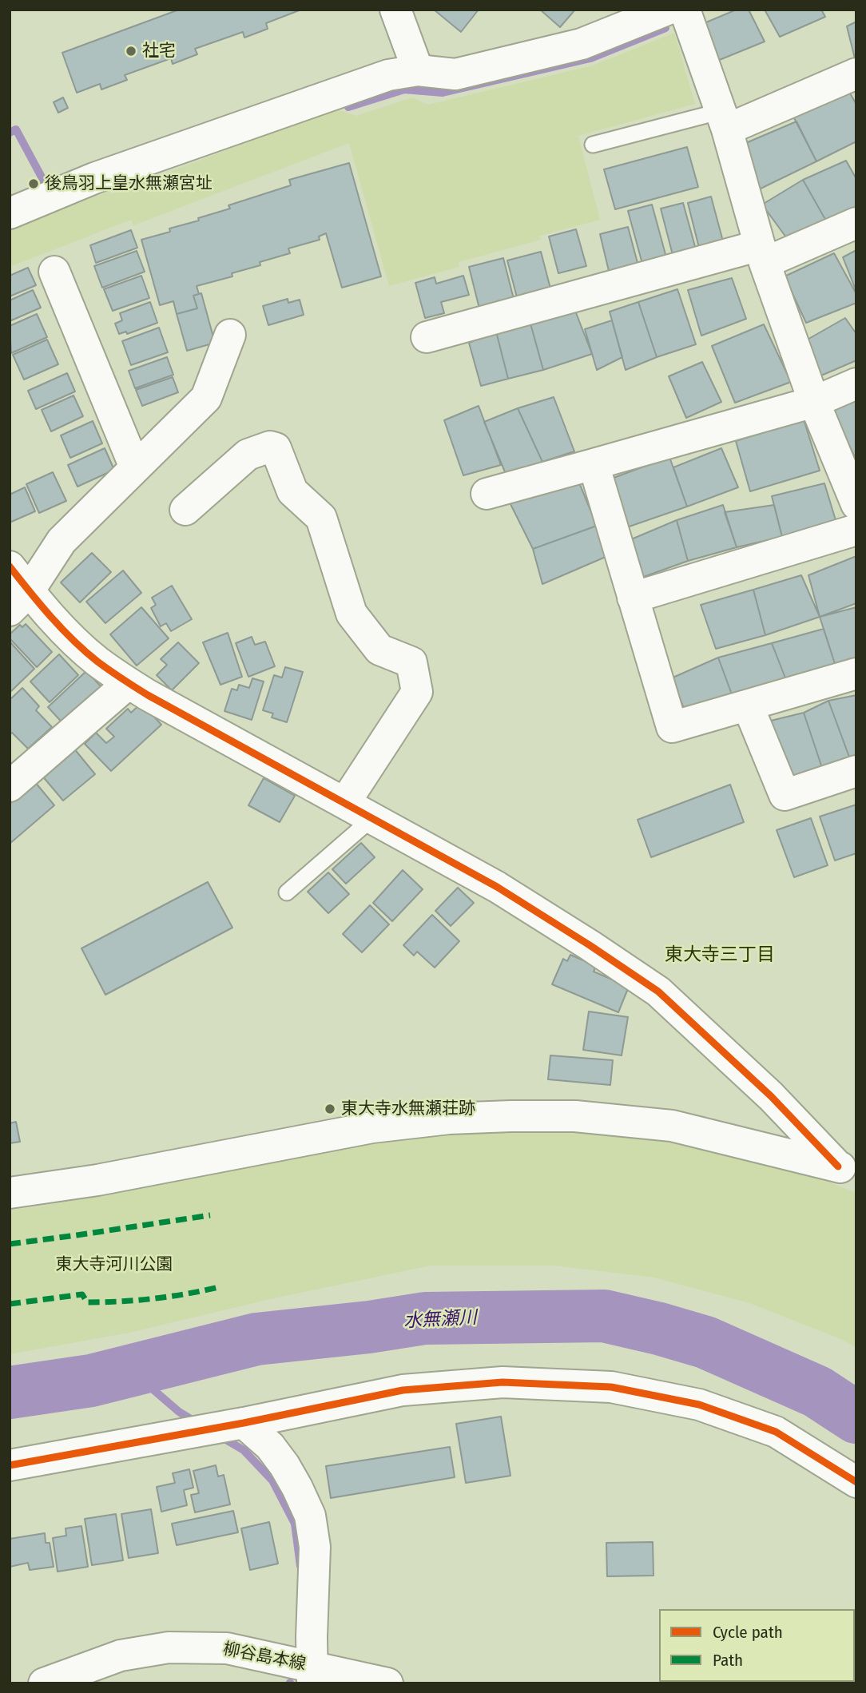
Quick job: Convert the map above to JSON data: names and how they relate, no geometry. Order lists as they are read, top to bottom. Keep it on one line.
{"streets":{"street":["柳谷島本線"]},"districts":["東大寺三丁目"],"water":["水無瀬川"],"parks":["東大寺河川公園"],"places":["社宅","後鳥羽上皇水無瀬宮址","東大寺水無瀬荘跡"],"legend":["Cycle path","Path"]}
